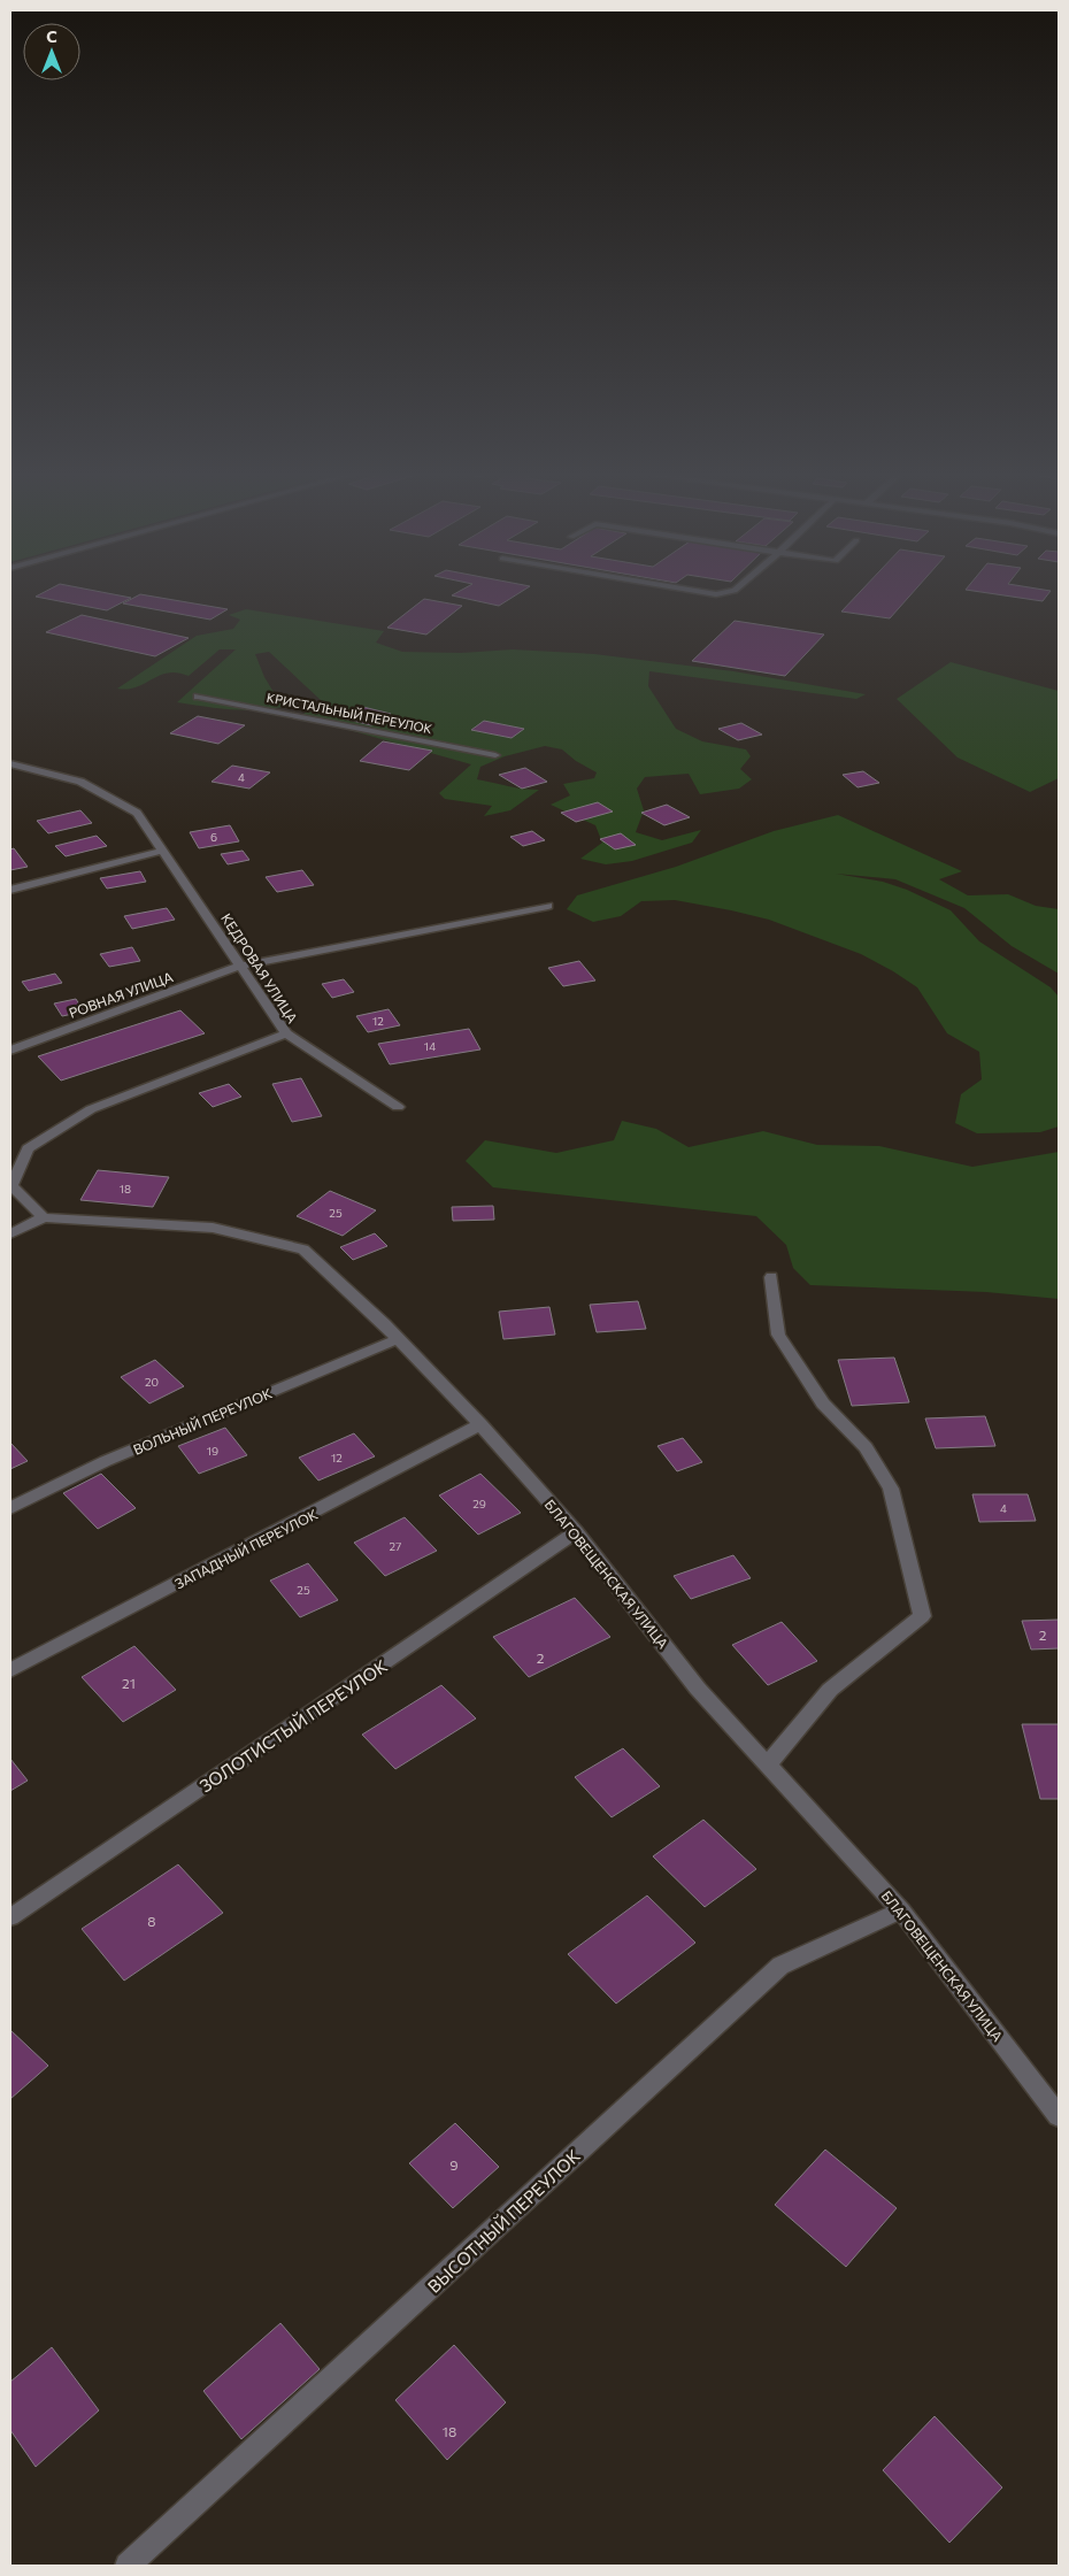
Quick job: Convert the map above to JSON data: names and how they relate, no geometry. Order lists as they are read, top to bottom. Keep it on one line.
{"streets":{"street":["КРИСТАЛЬНЫЙ ПЕРЕУЛОК","КЕДРОВАЯ УЛИЦА","РОВНАЯ УЛИЦА","ВОЛЬНЫЙ ПЕРЕУЛОК","ЗАПАДНЫЙ ПЕРЕУЛОК","БЛАГОВЕЩЕНСКАЯ УЛИЦА","ЗОЛОТИСТЫЙ ПЕРЕУЛОК","ВЫСОТНЫЙ ПЕРЕУЛОК"]},"crossings":[["КЕДРОВАЯ УЛИЦА","РОВНАЯ УЛИЦА"],["КЕДРОВАЯ УЛИЦА","БЛАГОВЕЩЕНСКАЯ УЛИЦА"],["ВОЛЬНЫЙ ПЕРЕУЛОК","БЛАГОВЕЩЕНСКАЯ УЛИЦА"],["ЗАПАДНЫЙ ПЕРЕУЛОК","БЛАГОВЕЩЕНСКАЯ УЛИЦА"],["БЛАГОВЕЩЕНСКАЯ УЛИЦА","ЗОЛОТИСТЫЙ ПЕРЕУЛОК"],["БЛАГОВЕЩЕНСКАЯ УЛИЦА","ВЫСОТНЫЙ ПЕРЕУЛОК"]],"house_numbers":["4","6","12","14","18","25","20","19","12","29","4","27","25","2","2","21","8","9","18"],"north":"top"}
